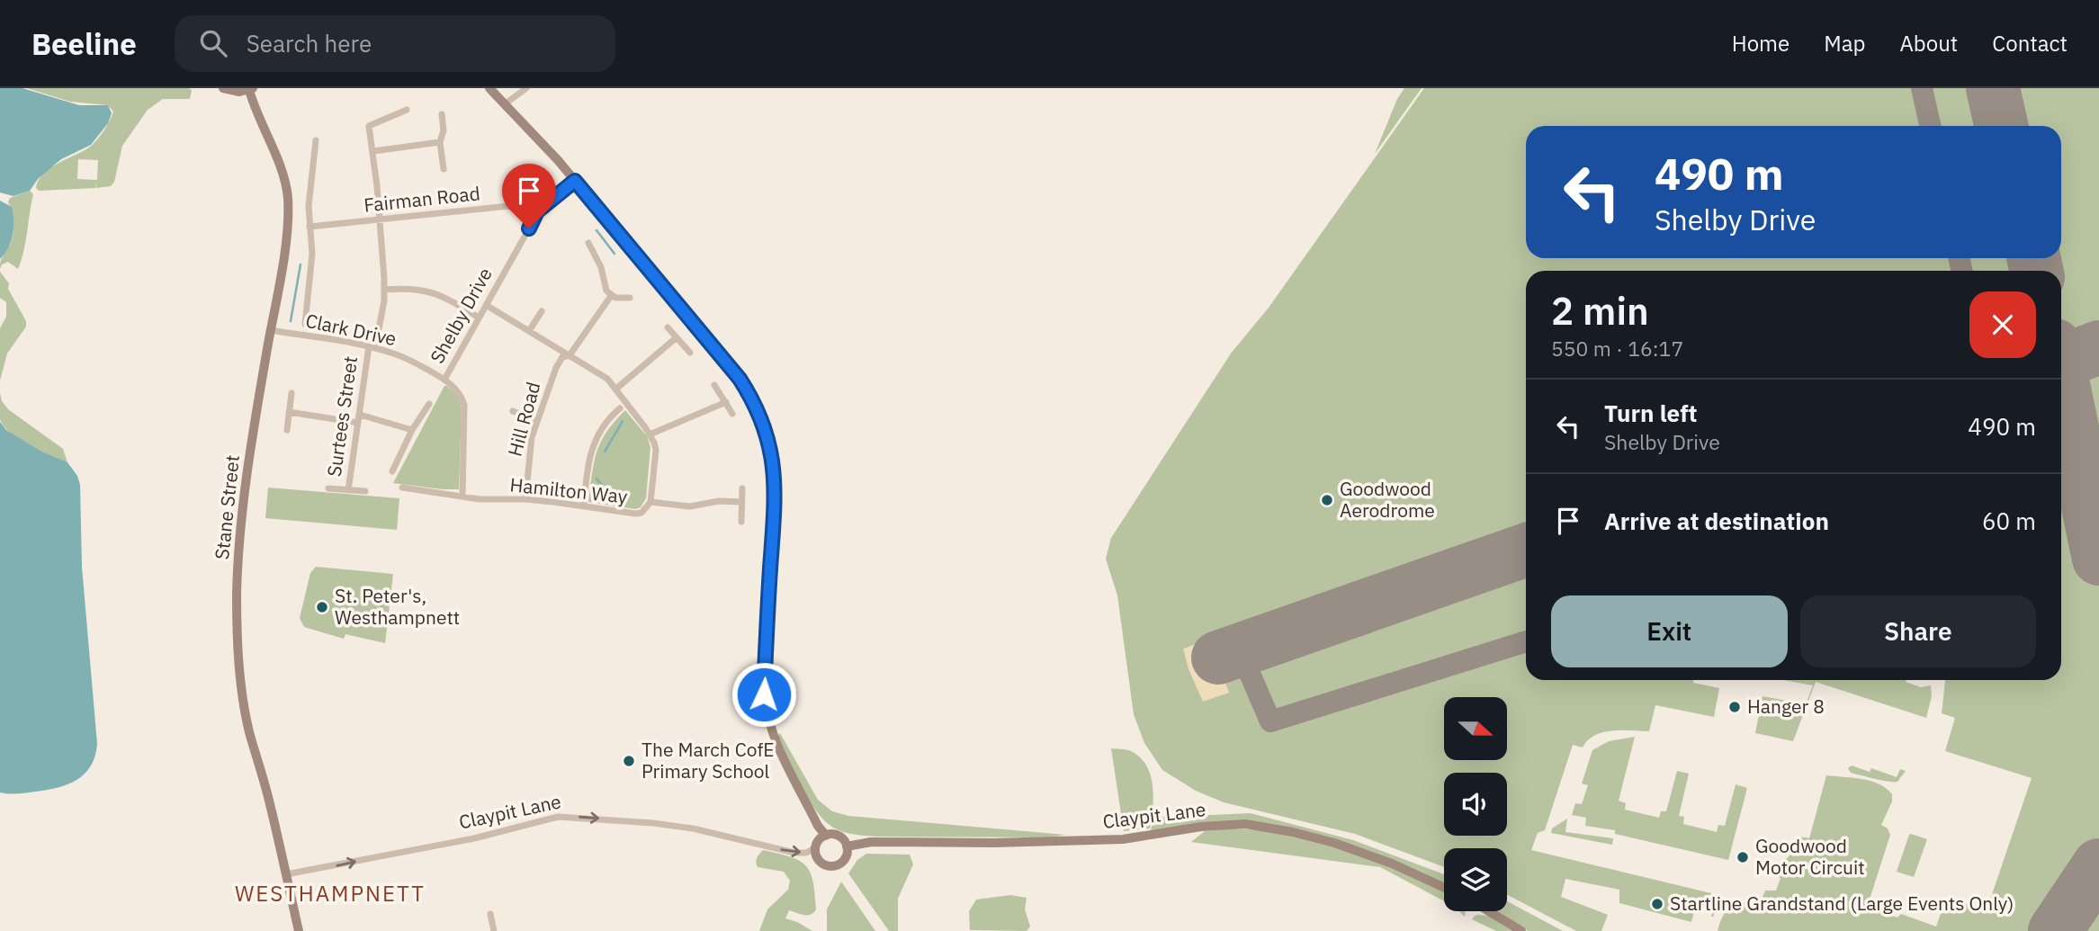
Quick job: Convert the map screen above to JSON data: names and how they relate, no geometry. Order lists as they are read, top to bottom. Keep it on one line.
{"streets":{"street":["Fairman Road","Shelby Drive","Clark Drive","Surtees Street","Hill Road","Hamilton Way","Stane Street","Claypit Lane"]},"crossings":[["Fairman Road","Shelby Drive"],["Fairman Road","Surtees Street"],["Shelby Drive","Clark Drive"],["Clark Drive","Surtees Street"],["Clark Drive","Hamilton Way"],["Clark Drive","Stane Street"],["Hill Road","Hamilton Way"],["Stane Street","Claypit Lane"]],"one_way":["Claypit Lane"],"districts":["WESTHAMPNETT"],"places":["Goodwood Aerodrome","St. Peter's, Westhampnett","Hanger 8","The March CofE Primary School","Goodwood Motor Circuit","Startline Grandstand (Large Events Only)"],"north":"right","page":{"header":"Beeline","search":"Search here","nav":["Home","Map","About","Contact"],"turn":["490 m","Shelby Drive"],"heading":["2 min","550 m · 16:17"],"list":[{"name":"Turn left","note":"Shelby Drive","value":"490 m"},{"name":"Arrive at destination","value":"60 m"}],"buttons":["Exit","Share"]}}
